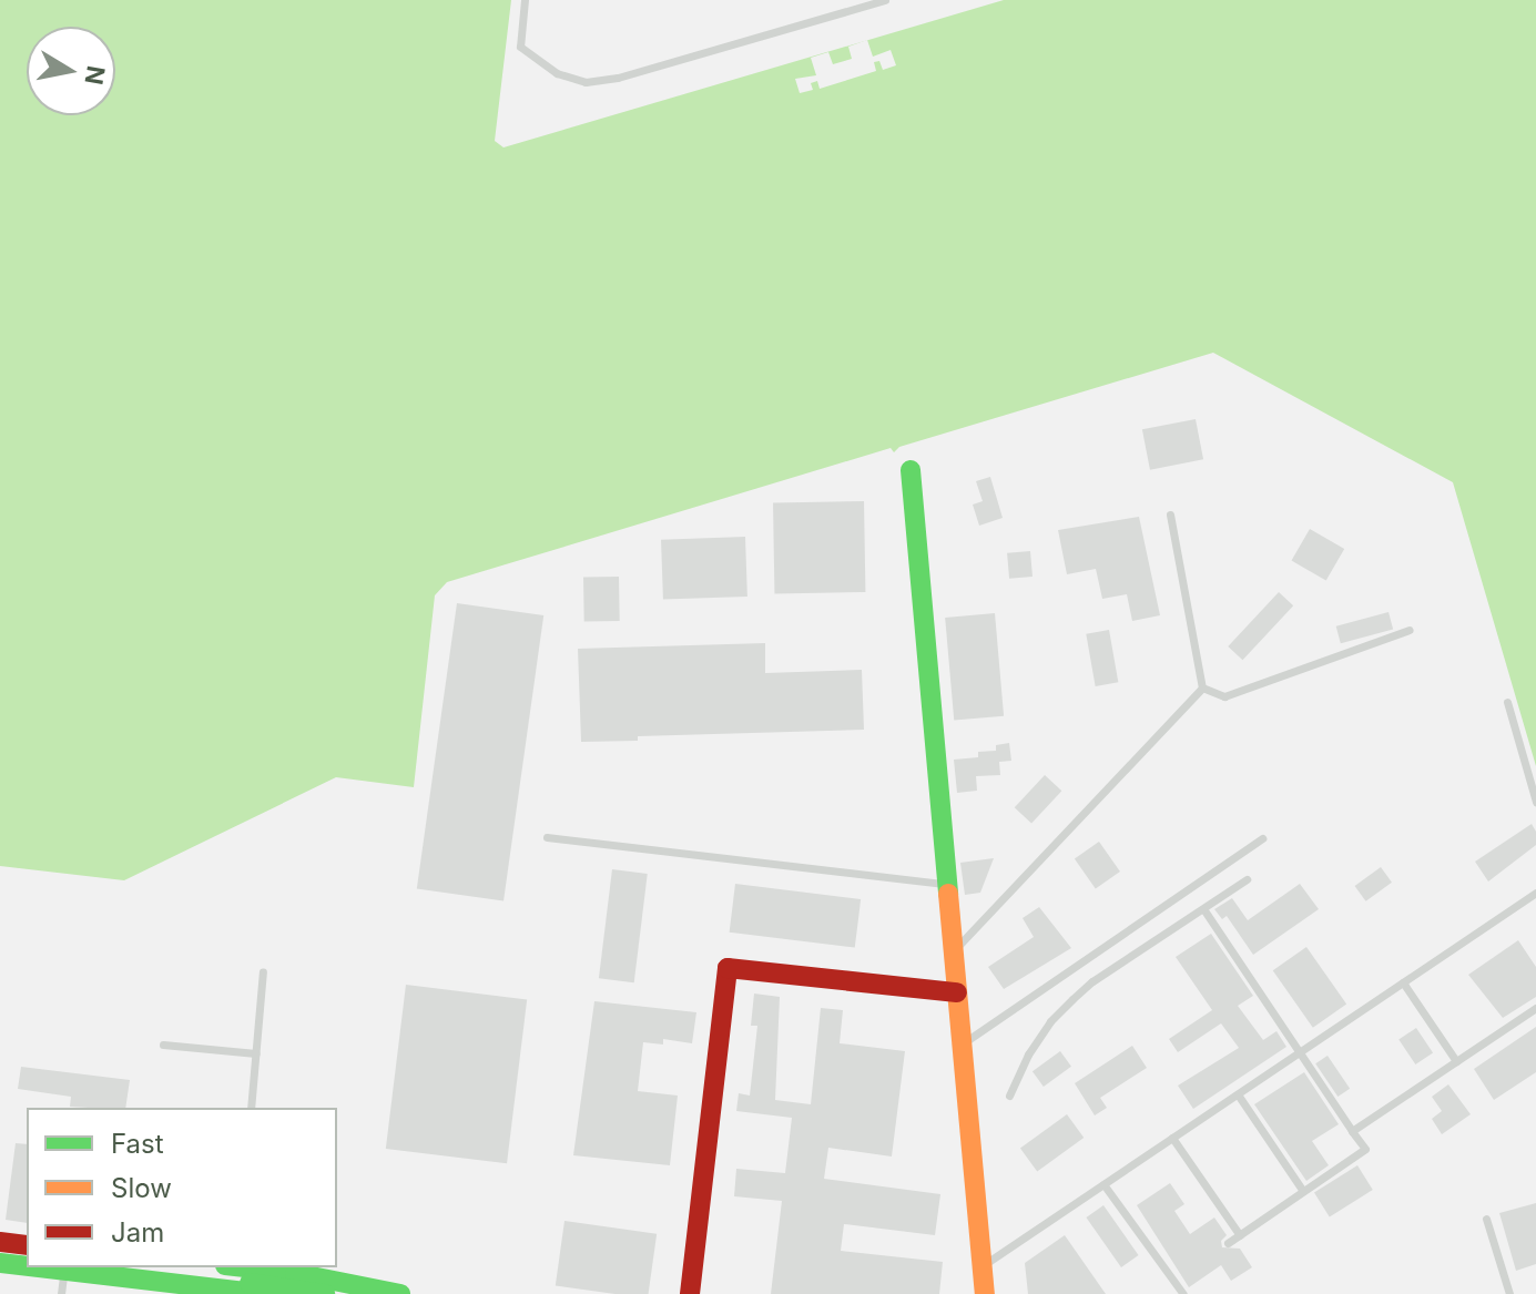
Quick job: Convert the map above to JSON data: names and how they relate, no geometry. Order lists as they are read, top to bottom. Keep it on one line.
{"legend":["Fast","Slow","Jam"],"north":"right"}
